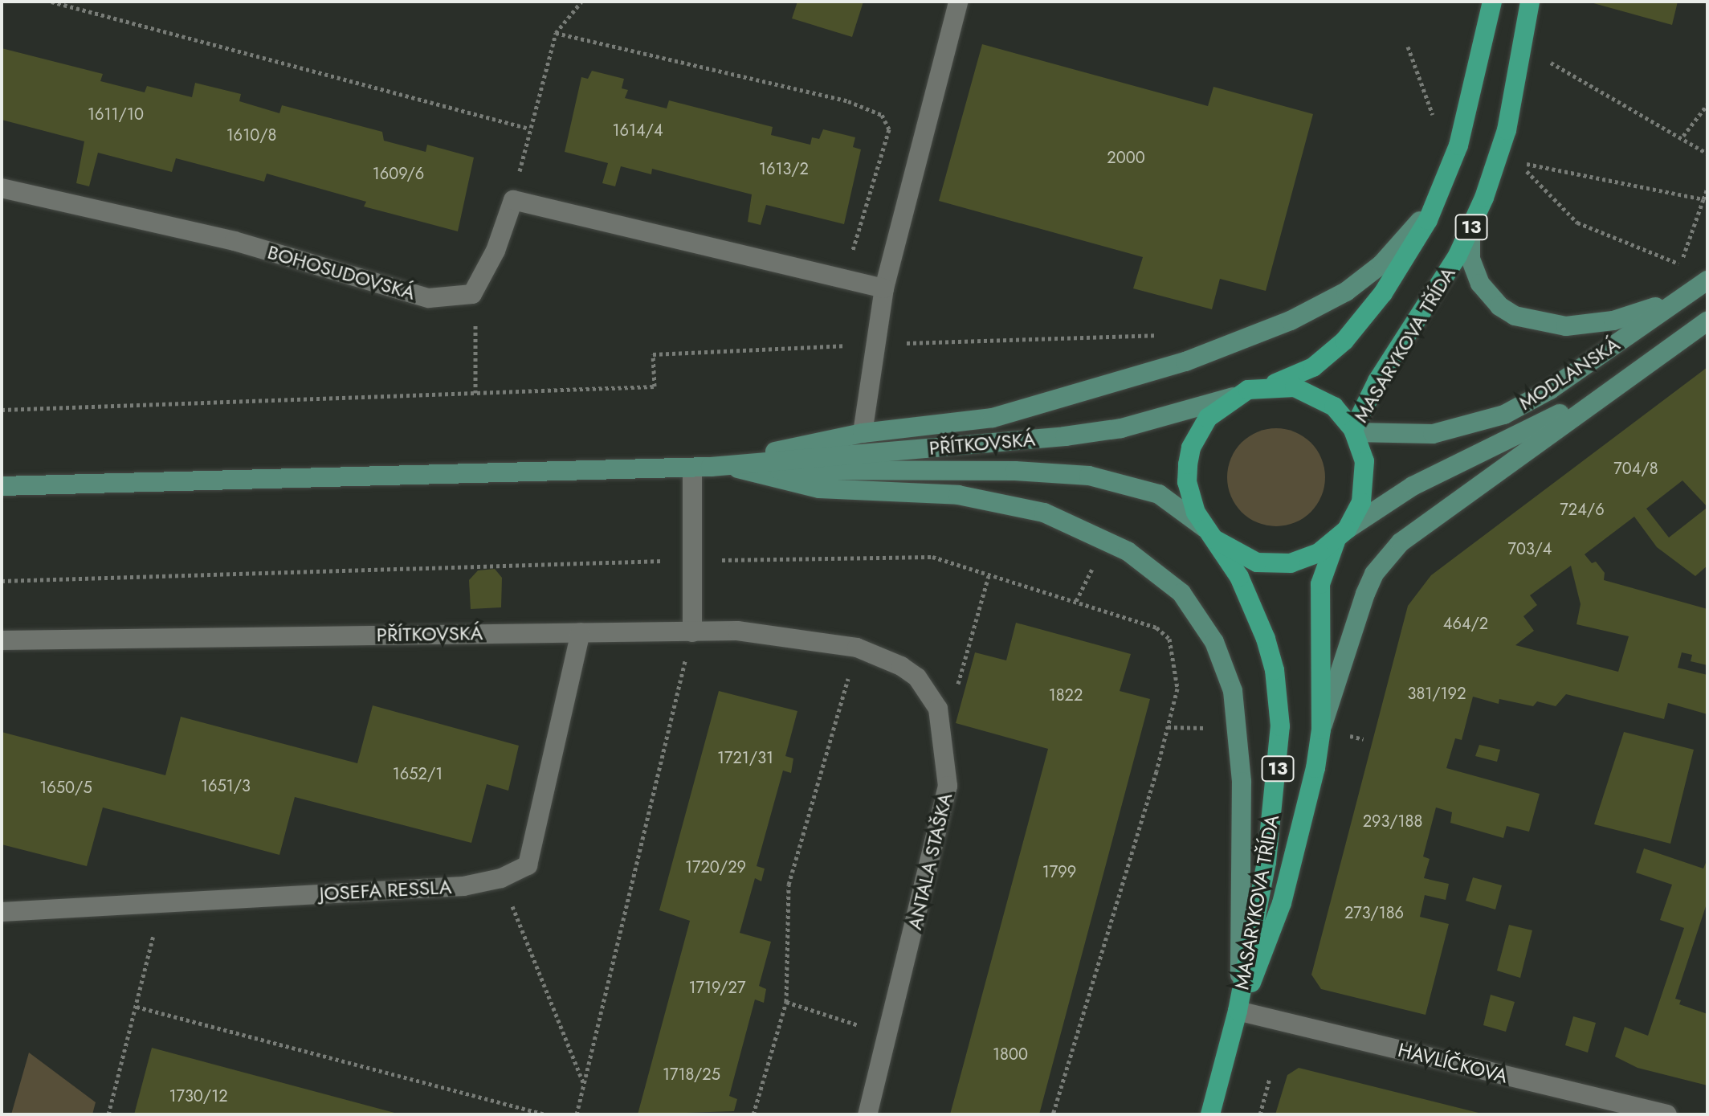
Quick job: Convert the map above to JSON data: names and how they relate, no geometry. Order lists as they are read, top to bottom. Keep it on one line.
{"streets":{"main road":["13","MASARYKOVA TŘÍDA"],"street":["BOHOSUDOVSKÁ","MODLANSKÁ","PŘÍTKOVSKÁ","ANTALA STAŠKA","JOSEFA RESSLA","HAVLÍČKOVA"]},"crossings":[["MASARYKOVA TŘÍDA","MODLANSKÁ"],["MASARYKOVA TŘÍDA","PŘÍTKOVSKÁ"],["MASARYKOVA TŘÍDA","HAVLÍČKOVA"],["MODLANSKÁ","PŘÍTKOVSKÁ"],["PŘÍTKOVSKÁ","ANTALA STAŠKA"],["PŘÍTKOVSKÁ","JOSEFA RESSLA"]],"house_numbers":["1611/10","1614/4","1610/8","2000","1613/2","1609/6","704/8","724/6","703/4","464/2","381/192","1822","1721/31","1652/1","1651/3","1650/5","293/188","1720/29","1799","273/186","1719/27","1800","1718/25","1730/12"]}
